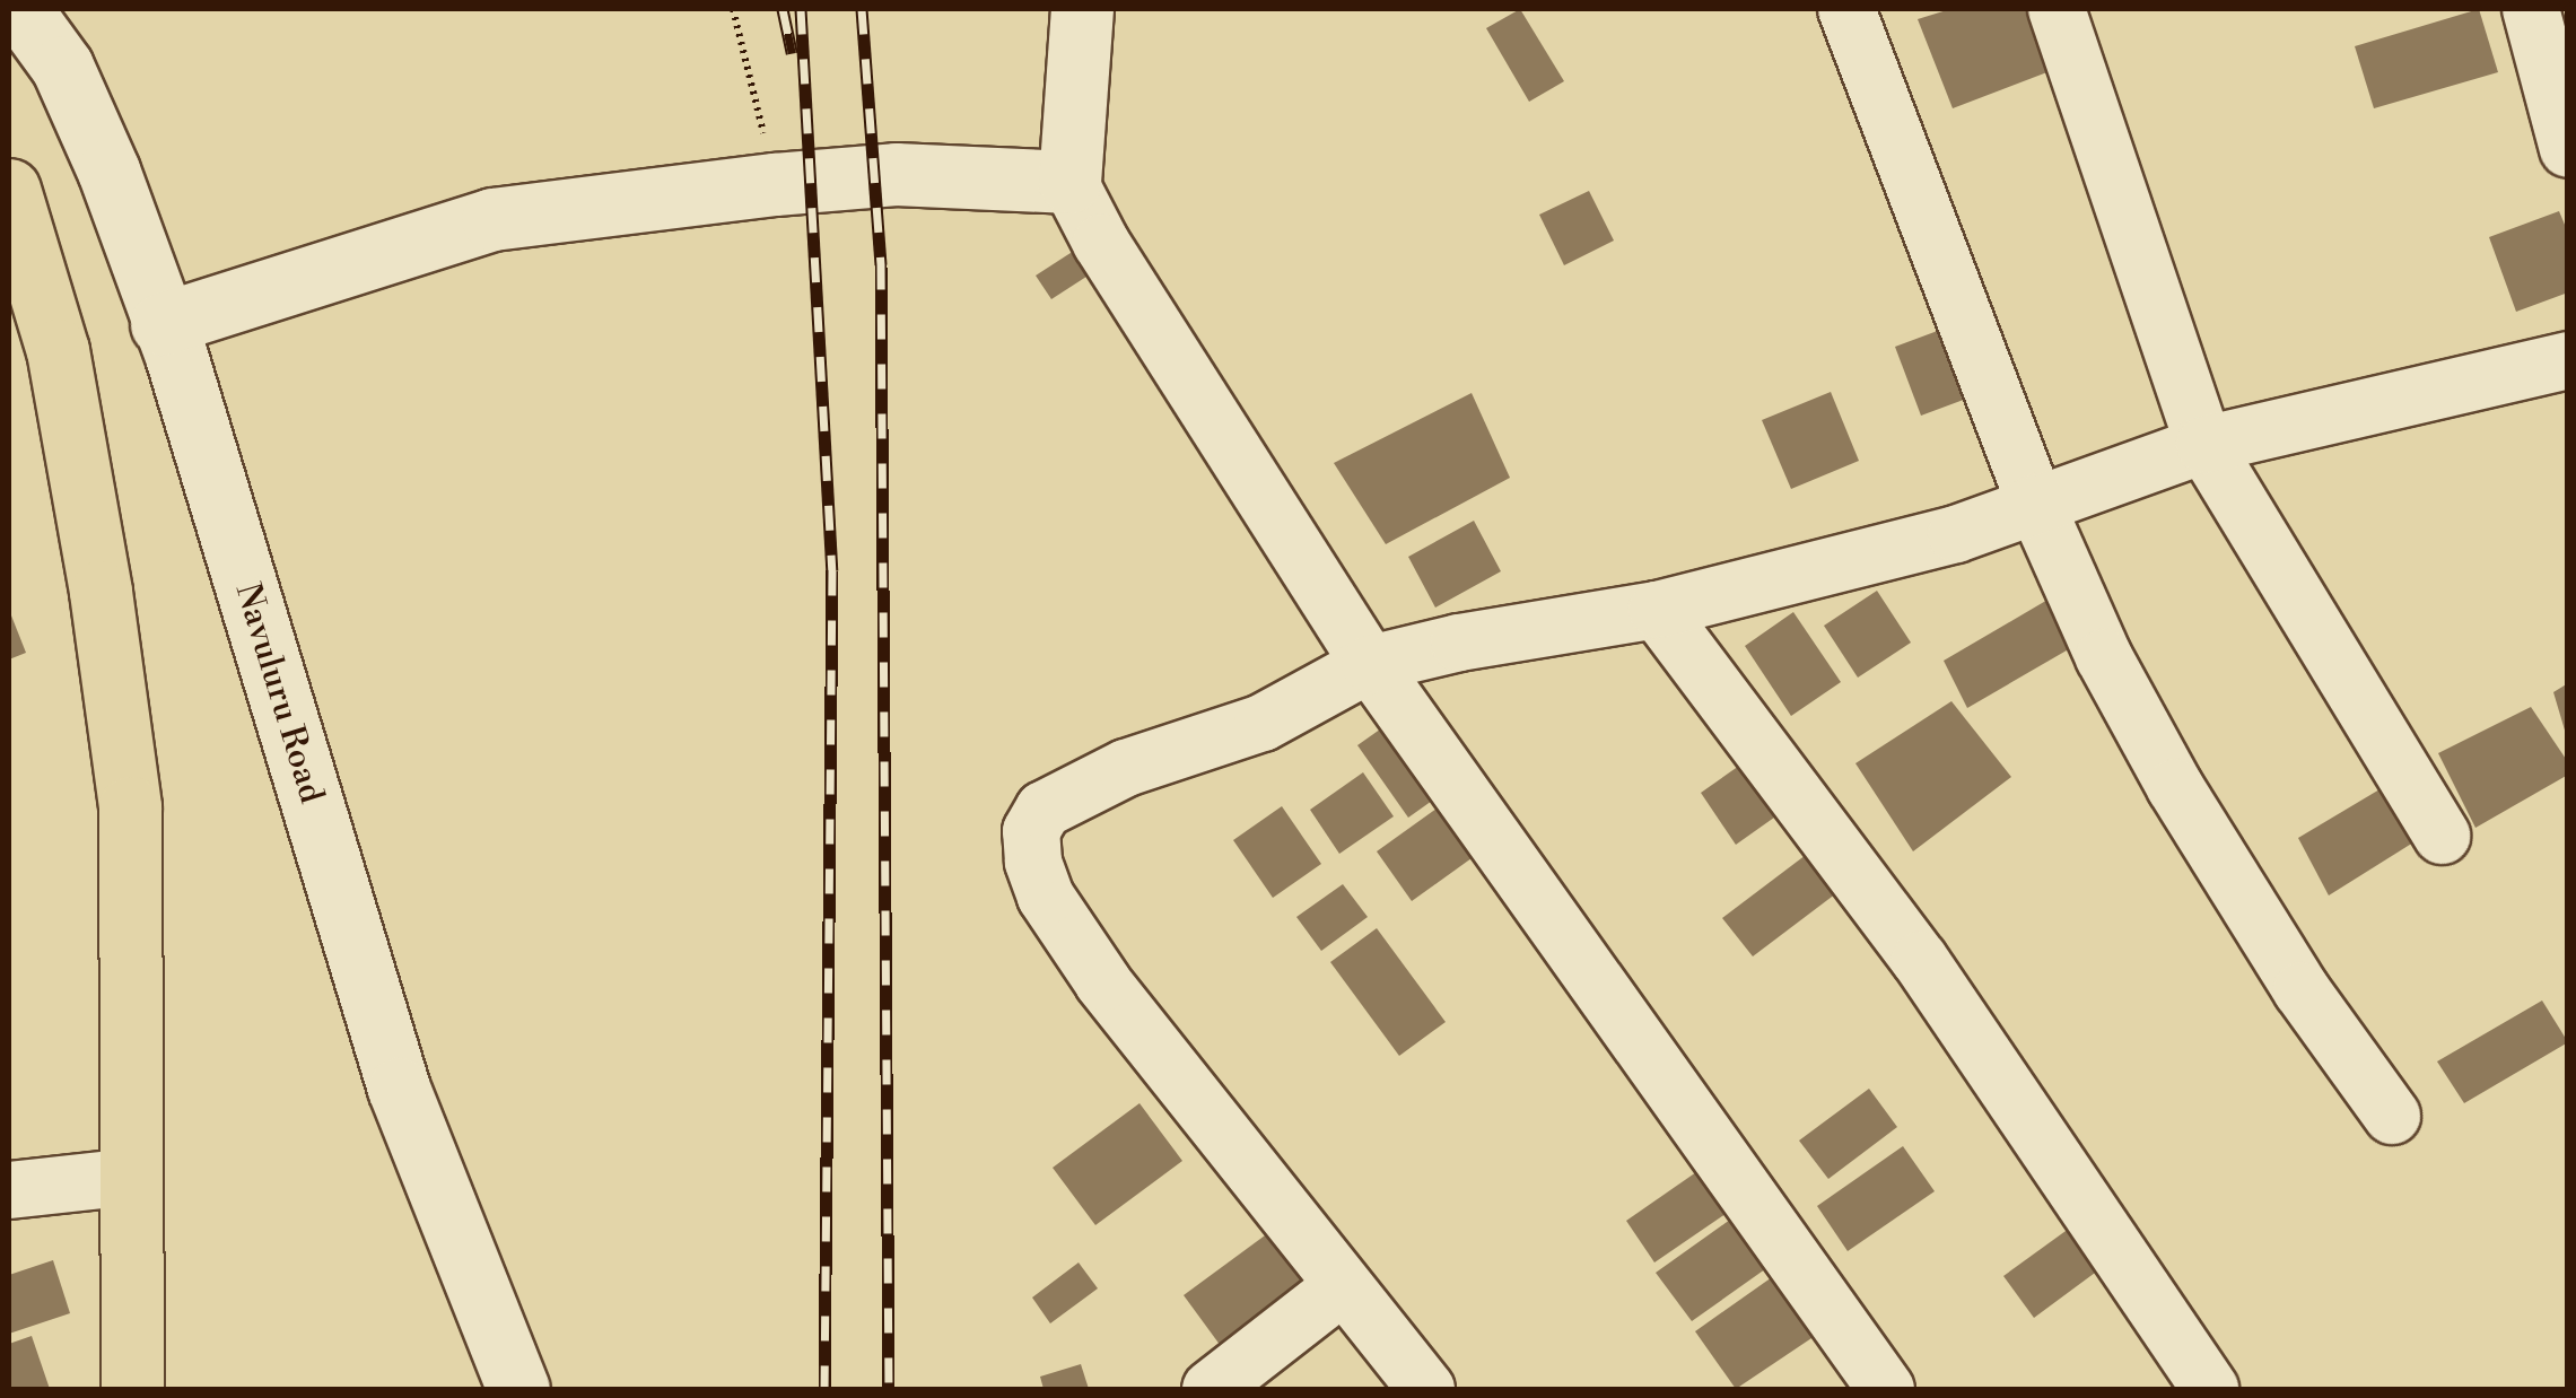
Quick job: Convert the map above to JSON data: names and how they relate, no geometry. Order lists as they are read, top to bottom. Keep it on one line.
{"streets":{"street":["Navuluru Road"]}}
